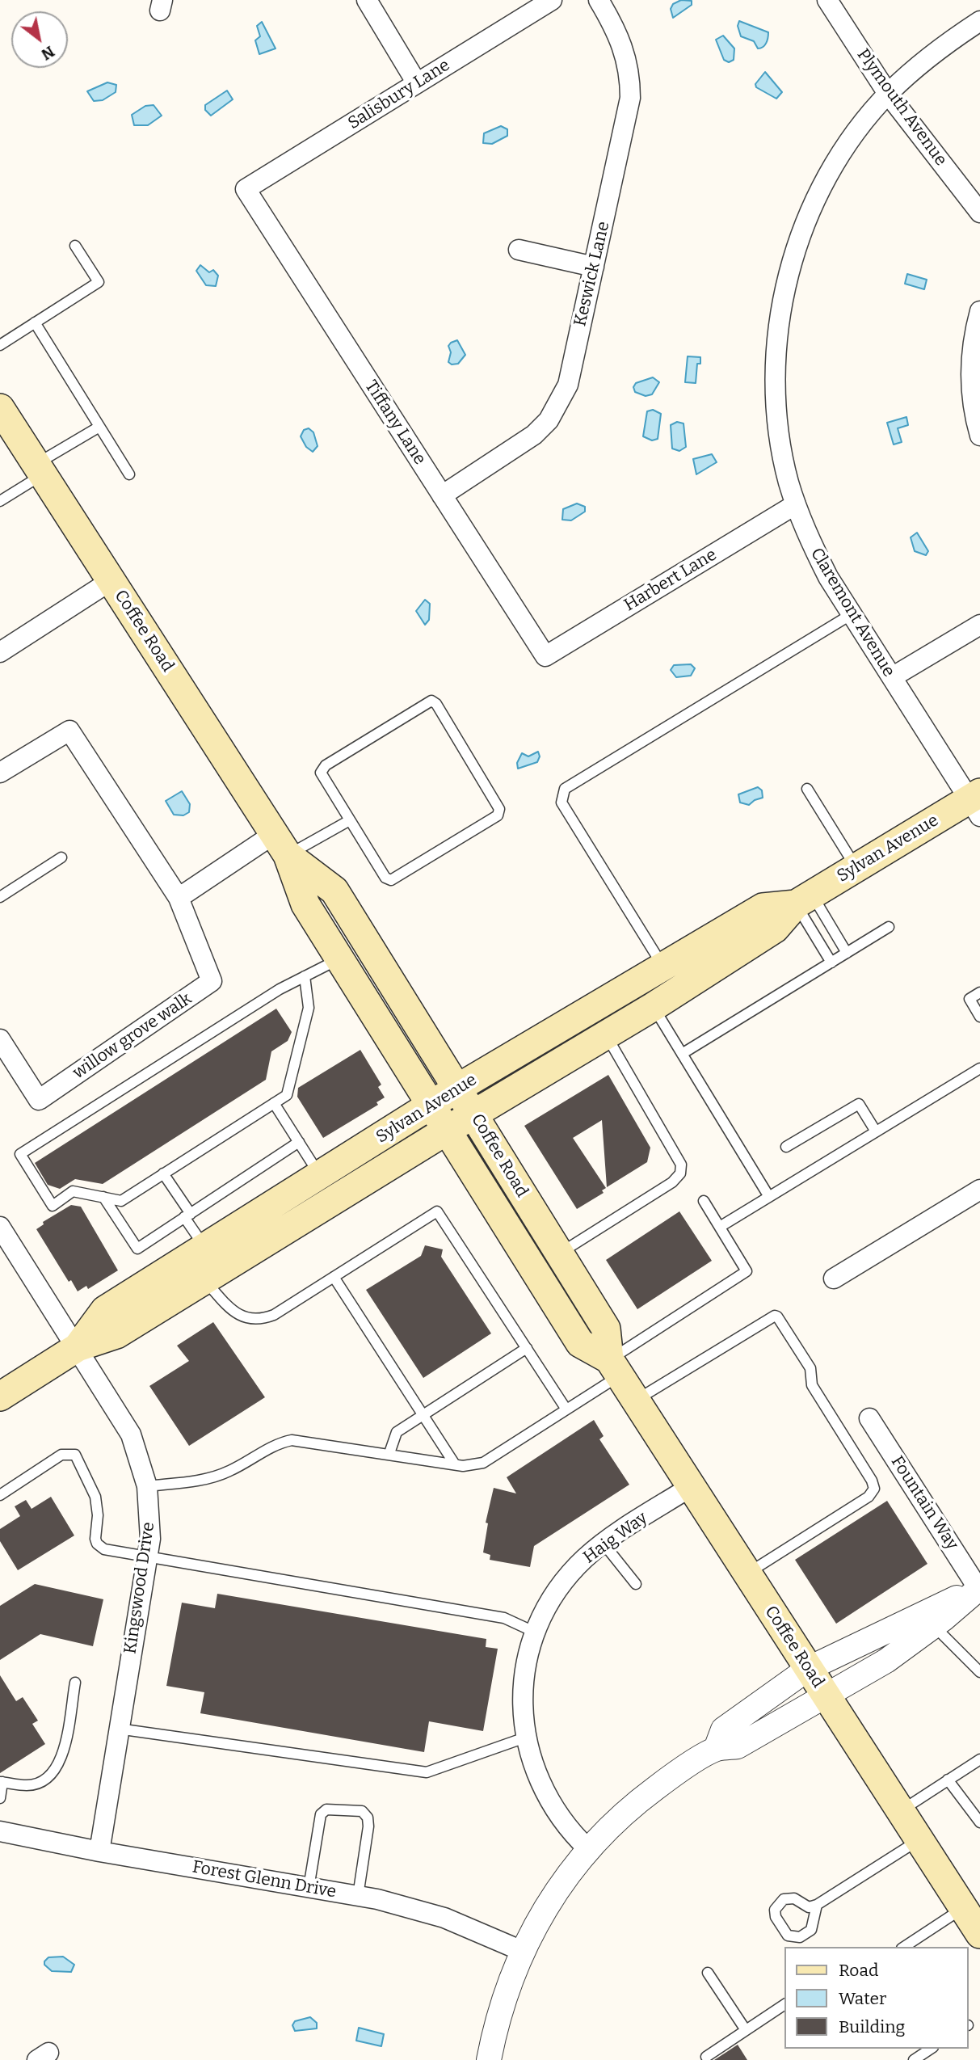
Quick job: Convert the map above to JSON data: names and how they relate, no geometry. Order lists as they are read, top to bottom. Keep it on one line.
{"streets":{"main road":["Coffee Road","Sylvan Avenue"],"street":["Salisbury Lane","Plymouth Avenue","Keswick Lane","Tiffany Lane","Harbert Lane","Claremont Avenue","willow grove walk","Fountain Way","Haig Way","Kingswood Drive","Forest Glenn Drive"]},"crossings":[["Salisbury Lane","Tiffany Lane"],["Plymouth Avenue","Claremont Avenue"],["Keswick Lane","Tiffany Lane"],["Tiffany Lane","Harbert Lane"],["Harbert Lane","Claremont Avenue"],["Claremont Avenue","Sylvan Avenue"],["Coffee Road","Sylvan Avenue"],["Coffee Road","Haig Way"],["Sylvan Avenue","Kingswood Drive"],["Kingswood Drive","Forest Glenn Drive"]],"legend":["Road","Water","Building"],"north":"bottom right"}
